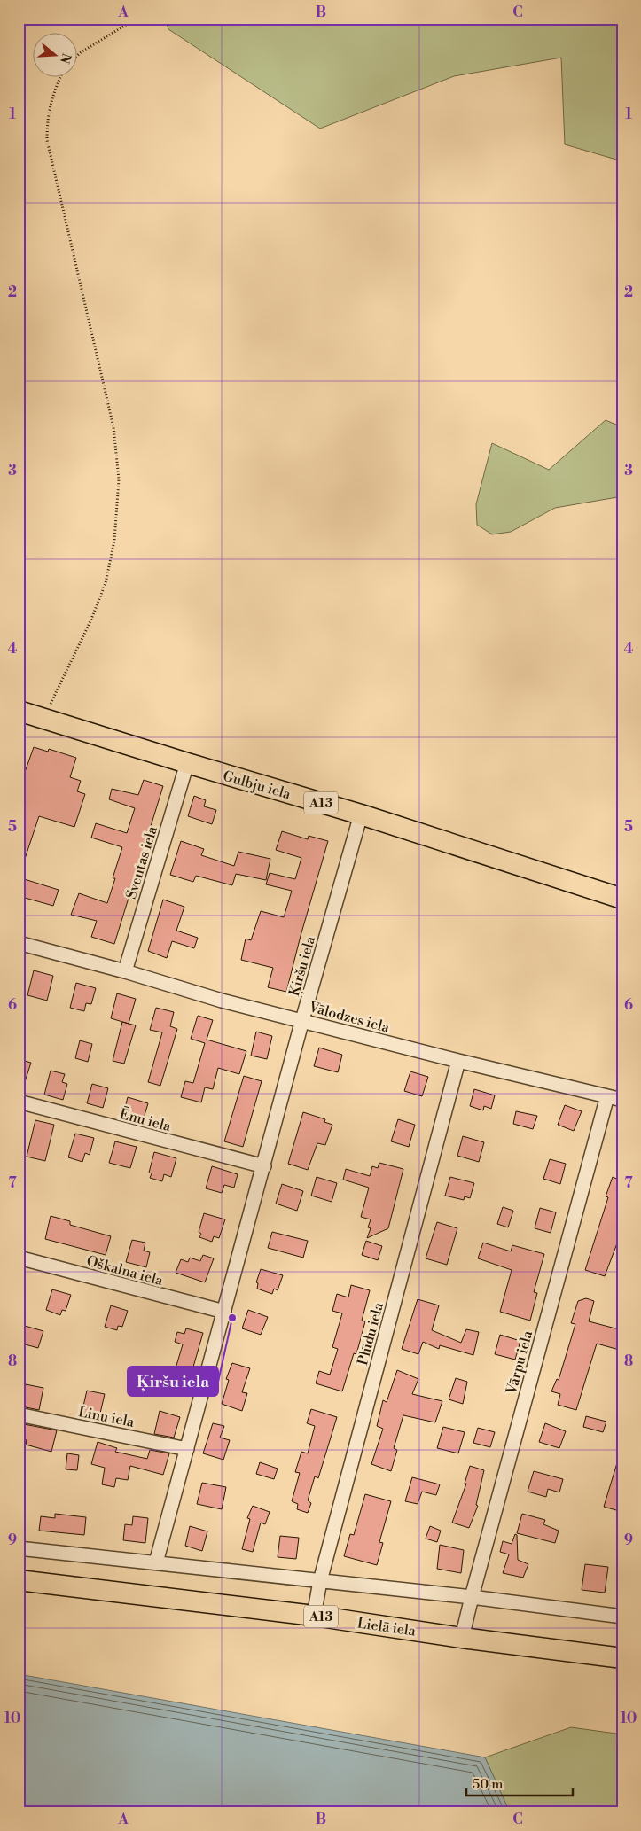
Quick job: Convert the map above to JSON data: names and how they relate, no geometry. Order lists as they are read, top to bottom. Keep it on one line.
{"streets":{"main road":["Gulbju iela","A13","Lielā iela"],"street":["Sventas iela","Ķiršu iela","Vālodzes iela","Ēnu iela","Oškalna iela","Plūdu iela","Vārpu iela","Linu iela"]},"crossings":[["Gulbju iela","Sventas iela"],["Gulbju iela","Ķiršu iela"],["Sventas iela","Vālodzes iela"],["Ķiršu iela","Vālodzes iela"],["Ķiršu iela","Ēnu iela"],["Ķiršu iela","Oškalna iela"],["Ķiršu iela","Linu iela"],["Vālodzes iela","Plūdu iela"],["Vālodzes iela","Vārpu iela"],["Plūdu iela","Lielā iela"],["Vārpu iela","Lielā iela"]],"places":["Ķiršu iela"],"scale_bar":"50 m","north":"right","grid":{"columns":["A","B","C"],"rows":["1","2","3","4","5","6","7","8","9","10"]}}
